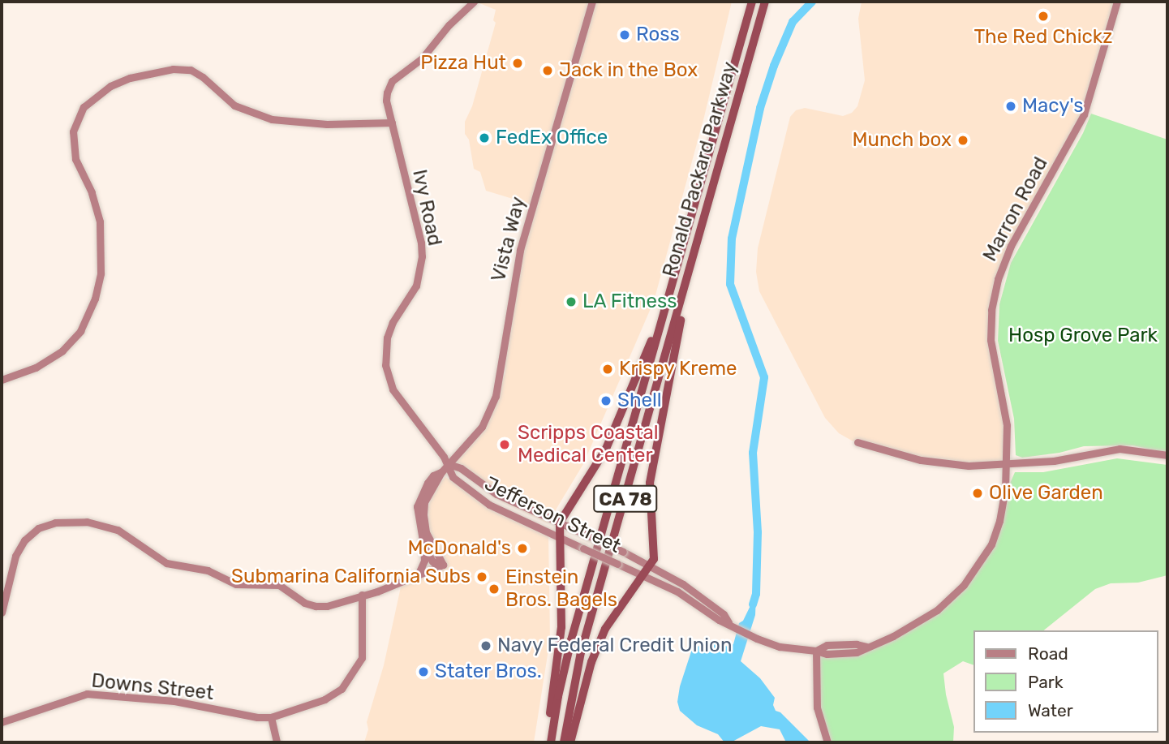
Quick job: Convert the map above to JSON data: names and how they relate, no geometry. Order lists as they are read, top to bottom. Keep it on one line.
{"streets":{"highway":["Ronald Packard Parkway","CA 78"],"main road":["Ivy Road","Marron Road","Vista Way","Jefferson Street","Downs Street"]},"crossings":[["Ivy Road","Vista Way"],["Ivy Road","Jefferson Street"],["Marron Road","Jefferson Street"],["Vista Way","Jefferson Street"]],"parks":["Hosp Grove Park"],"places":["The Red Chickz","Ross","Pizza Hut","Jack in the Box","Macy's","FedEx Office","Munch box","LA Fitness","Krispy Kreme","Shell","Scripps Coastal Medical Center","Olive Garden","McDonald's","Submarina California Subs","Einstein Bros. Bagels","Navy Federal Credit Union","Stater Bros."],"legend":["Road","Park","Water"]}
